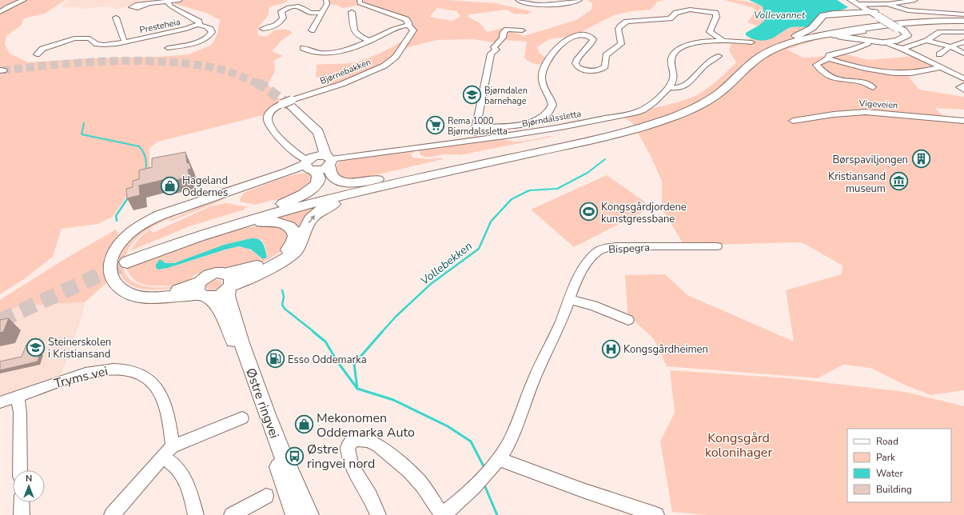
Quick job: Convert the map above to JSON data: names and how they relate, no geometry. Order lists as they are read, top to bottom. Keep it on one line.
{"streets":{"main road":["Østre ringvei"],"street":["Presteheia","Bjørnebakken","Vigeveien","Bjørndalssletta","Bispegra","Tryms vei"]},"water":["Vollevannet","Vollebekken"],"parks":["Kongsgård kolonihager"],"places":{"school or university":["Bjørndalen barnehage","Steinerskolen i Kristiansand"],"supermarket":["Rema 1000 Bjørndalssletta"],"building":["Børspaviljongen"],"museum":["Kristiansand museum"],"shop":["Hageland Oddernes","Mekonomen Oddemarka Auto"],"sports":["Kongsgårdjordene kunstgressbane"],"hospital":["Kongsgårdheimen"],"fuel station":["Esso Oddemarka"],"bus stop":["Østre ringvei nord"]},"legend":["Road","Park","Water","Building"],"north":"top"}
